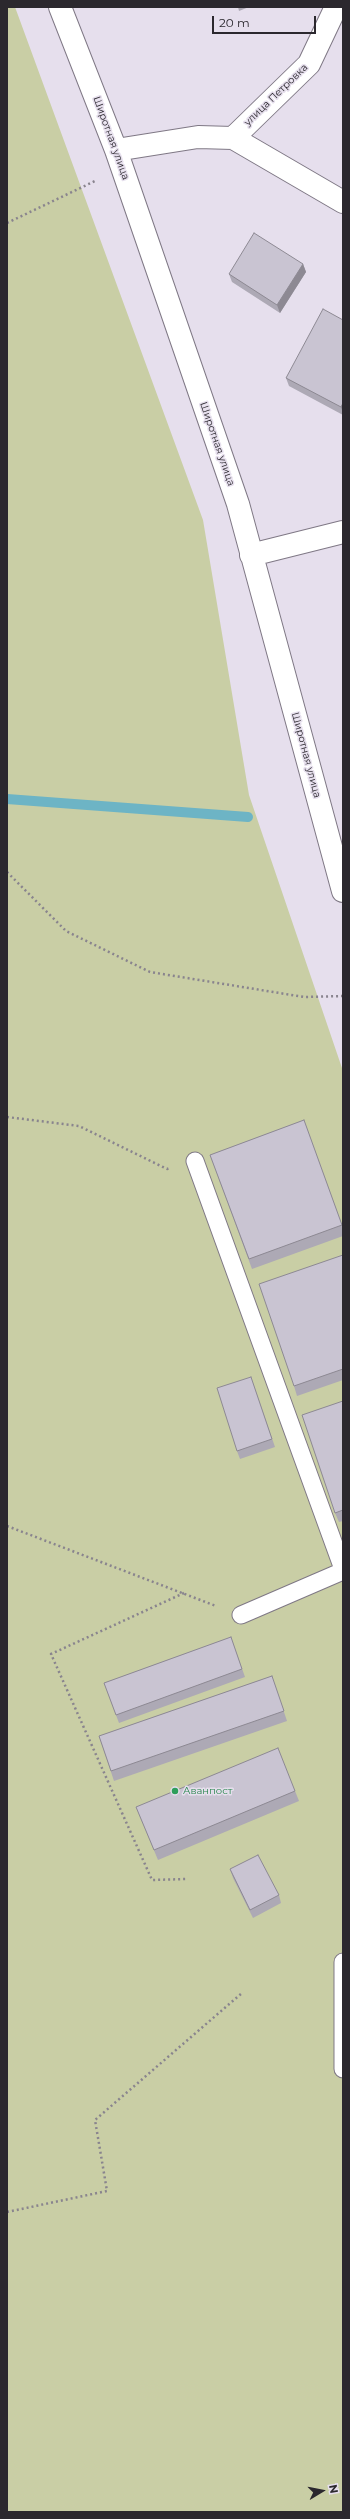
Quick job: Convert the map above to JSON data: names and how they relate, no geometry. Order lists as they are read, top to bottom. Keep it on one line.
{"streets":{"street":["улица Петровка","Широтная улица"]},"places":["Аванпост"],"scale_bar":"20 m","north":"right"}
